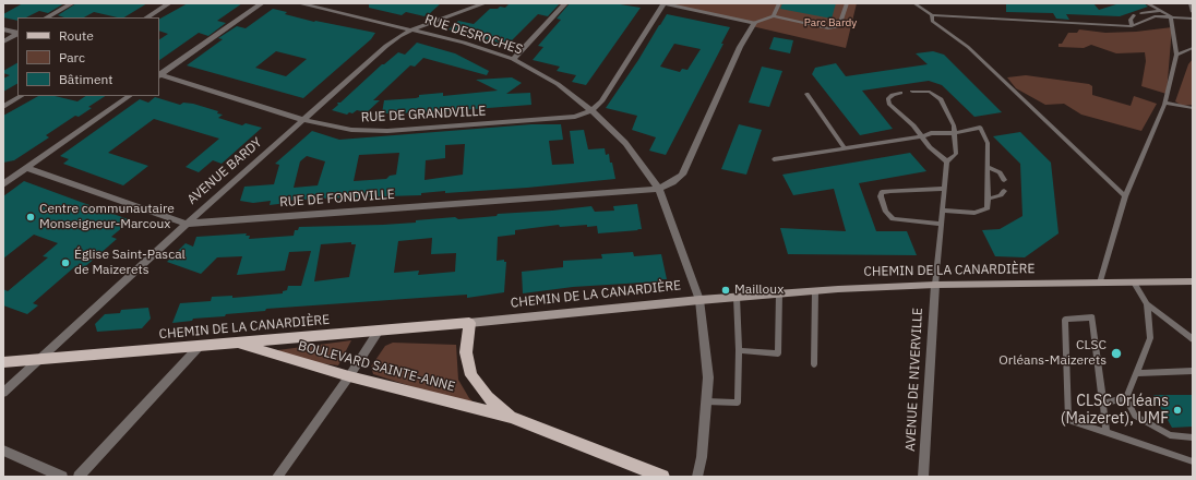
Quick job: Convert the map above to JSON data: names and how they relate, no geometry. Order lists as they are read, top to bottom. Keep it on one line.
{"streets":{"main road":["CHEMIN DE LA CANARDIÈRE","BOULEVARD SAINTE-ANNE"],"street":["RUE DESROCHES","RUE DE GRANDVILLE","AVENUE BARDY","RUE DE FONDVILLE","AVENUE DE NIVERVILLE"]},"crossings":[["RUE DESROCHES","RUE DE GRANDVILLE"],["RUE DESROCHES","AVENUE BARDY"],["RUE DESROCHES","RUE DE FONDVILLE"],["RUE DESROCHES","CHEMIN DE LA CANARDIÈRE"],["RUE DE GRANDVILLE","AVENUE BARDY"],["AVENUE BARDY","RUE DE FONDVILLE"],["AVENUE BARDY","CHEMIN DE LA CANARDIÈRE"],["CHEMIN DE LA CANARDIÈRE","BOULEVARD SAINTE-ANNE"],["CHEMIN DE LA CANARDIÈRE","AVENUE DE NIVERVILLE"]],"parks":["Parc Bardy"],"places":["Centre communautaire Monseigneur-Marcoux","Église Saint-Pascal de Maizerets","Mailloux","CLSC Orléans-Maizerets","CLSC Orléans (Maizeret), UMF"],"legend":["Route","Parc","Bâtiment"]}
